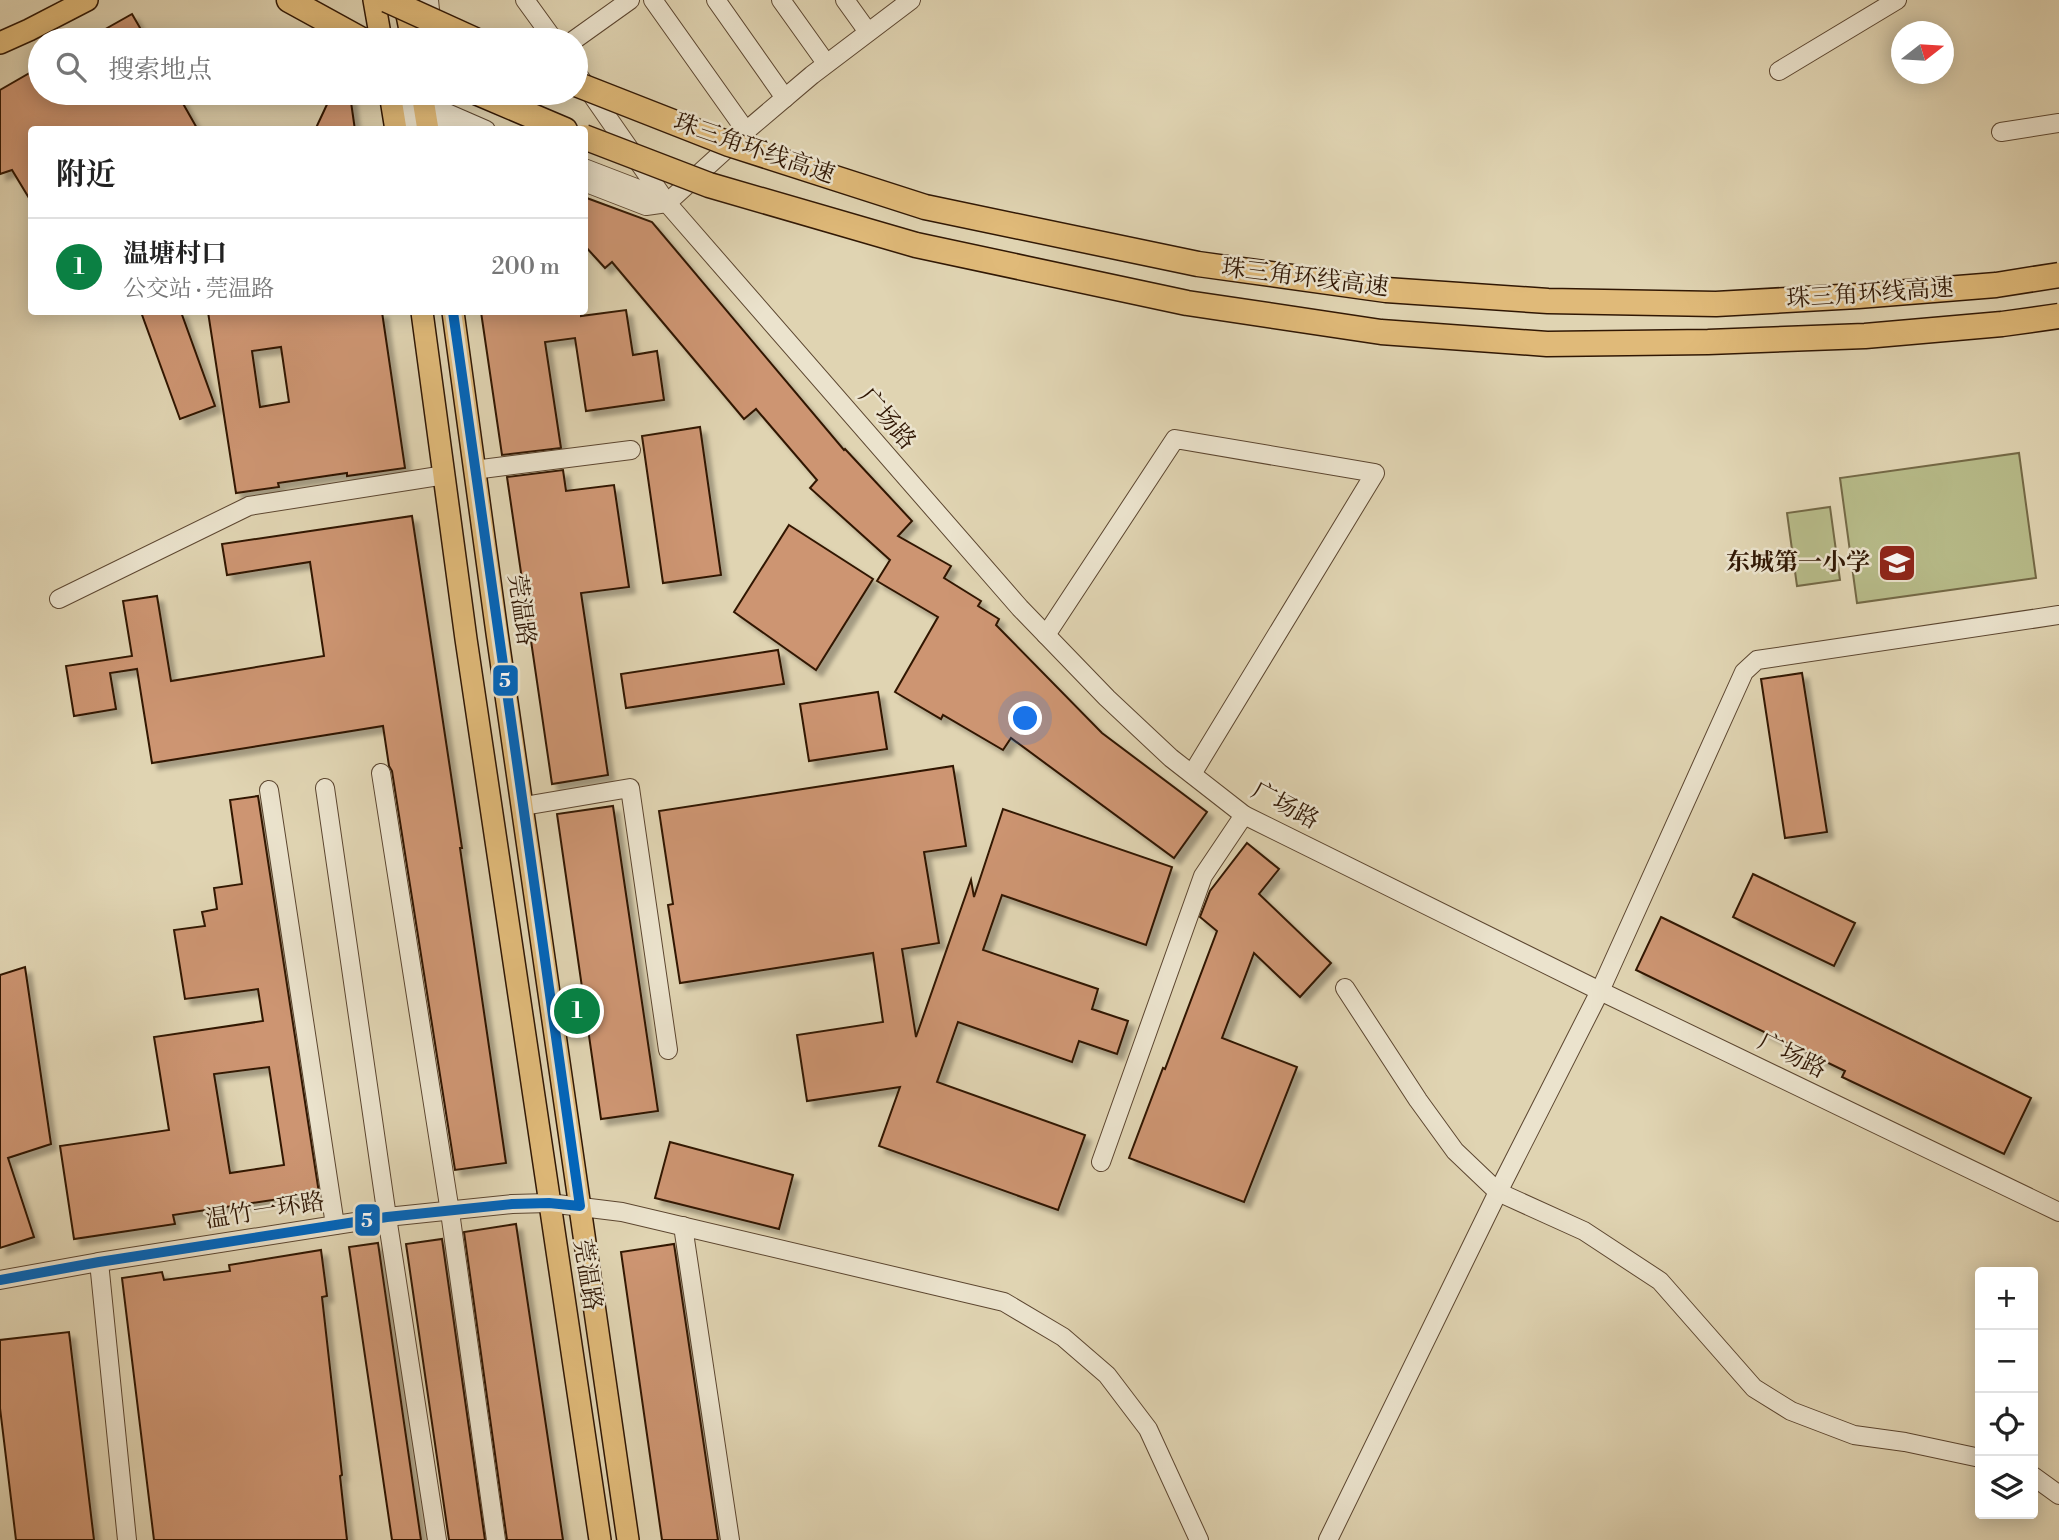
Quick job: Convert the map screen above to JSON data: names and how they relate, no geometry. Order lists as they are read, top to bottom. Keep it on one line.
{"streets":{"highway":["珠三角环线高速"],"main road":["莞温路"],"street":["广场路","温竹一环路"]},"crossings":[["莞温路","温竹一环路"]],"places":{"school or university":["东城第一小学"]},"lines":["transit line 5"],"north":"right","page":{"search":"搜索地点","heading":"附近","list":[{"mark":"1","name":"温塘村口","note":"公交站 · 莞温路","value":"200 m"}],"pins":"1","map_buttons":["+","−"]}}
